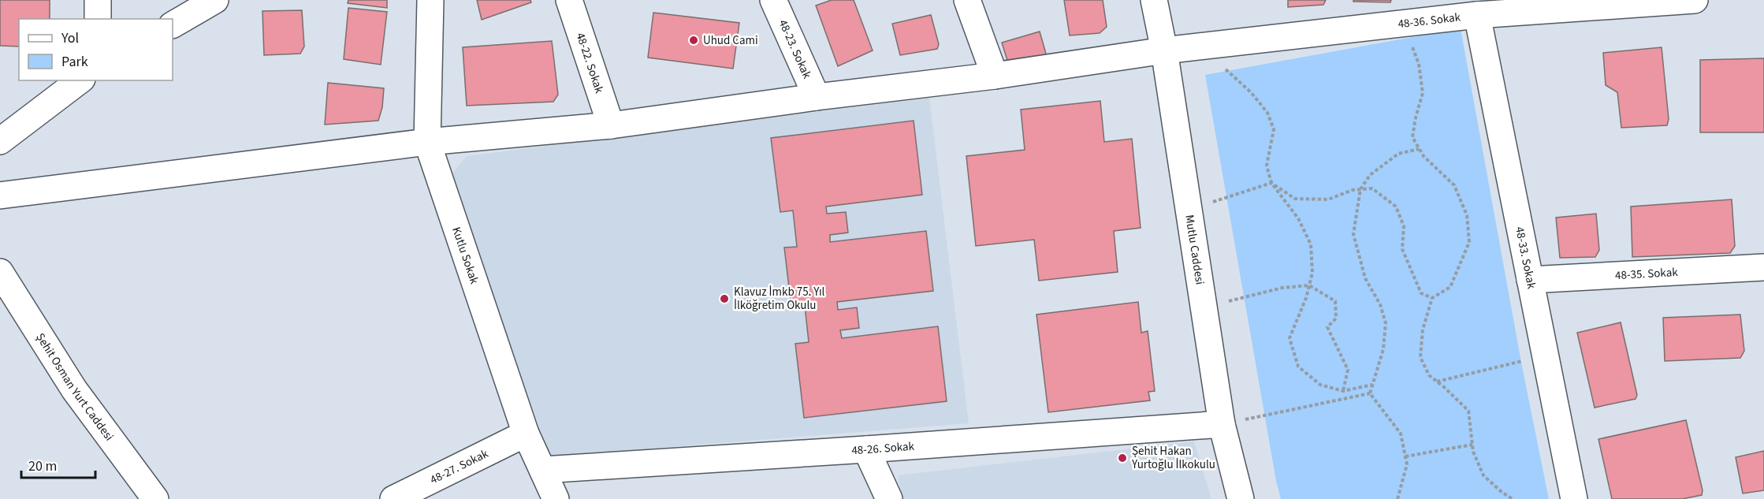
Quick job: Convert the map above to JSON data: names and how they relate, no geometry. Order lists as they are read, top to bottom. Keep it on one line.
{"streets":{"street":["48-36. Sokak","48-23. Sokak","48-22. Sokak","Mutlu Caddesi","Kutlu Sokak","48-33. Sokak","48-35. Sokak","Şehit Osman Yurt Caddesi","48-26. Sokak","48-27. Sokak"]},"crossings":[["48-36. Sokak","48-23. Sokak"],["48-36. Sokak","48-22. Sokak"],["48-36. Sokak","Mutlu Caddesi"],["48-36. Sokak","Kutlu Sokak"],["48-36. Sokak","48-33. Sokak"],["Mutlu Caddesi","48-26. Sokak"],["Kutlu Sokak","48-26. Sokak"],["Kutlu Sokak","48-27. Sokak"],["48-33. Sokak","48-35. Sokak"]],"places":["Uhud Cami","Klavuz İmkb 75. Yıl İlköğretim Okulu","Şehit Hakan Yurtoğlu İlkokulu"],"legend":["Yol","Park"],"scale_bar":"20 m"}
